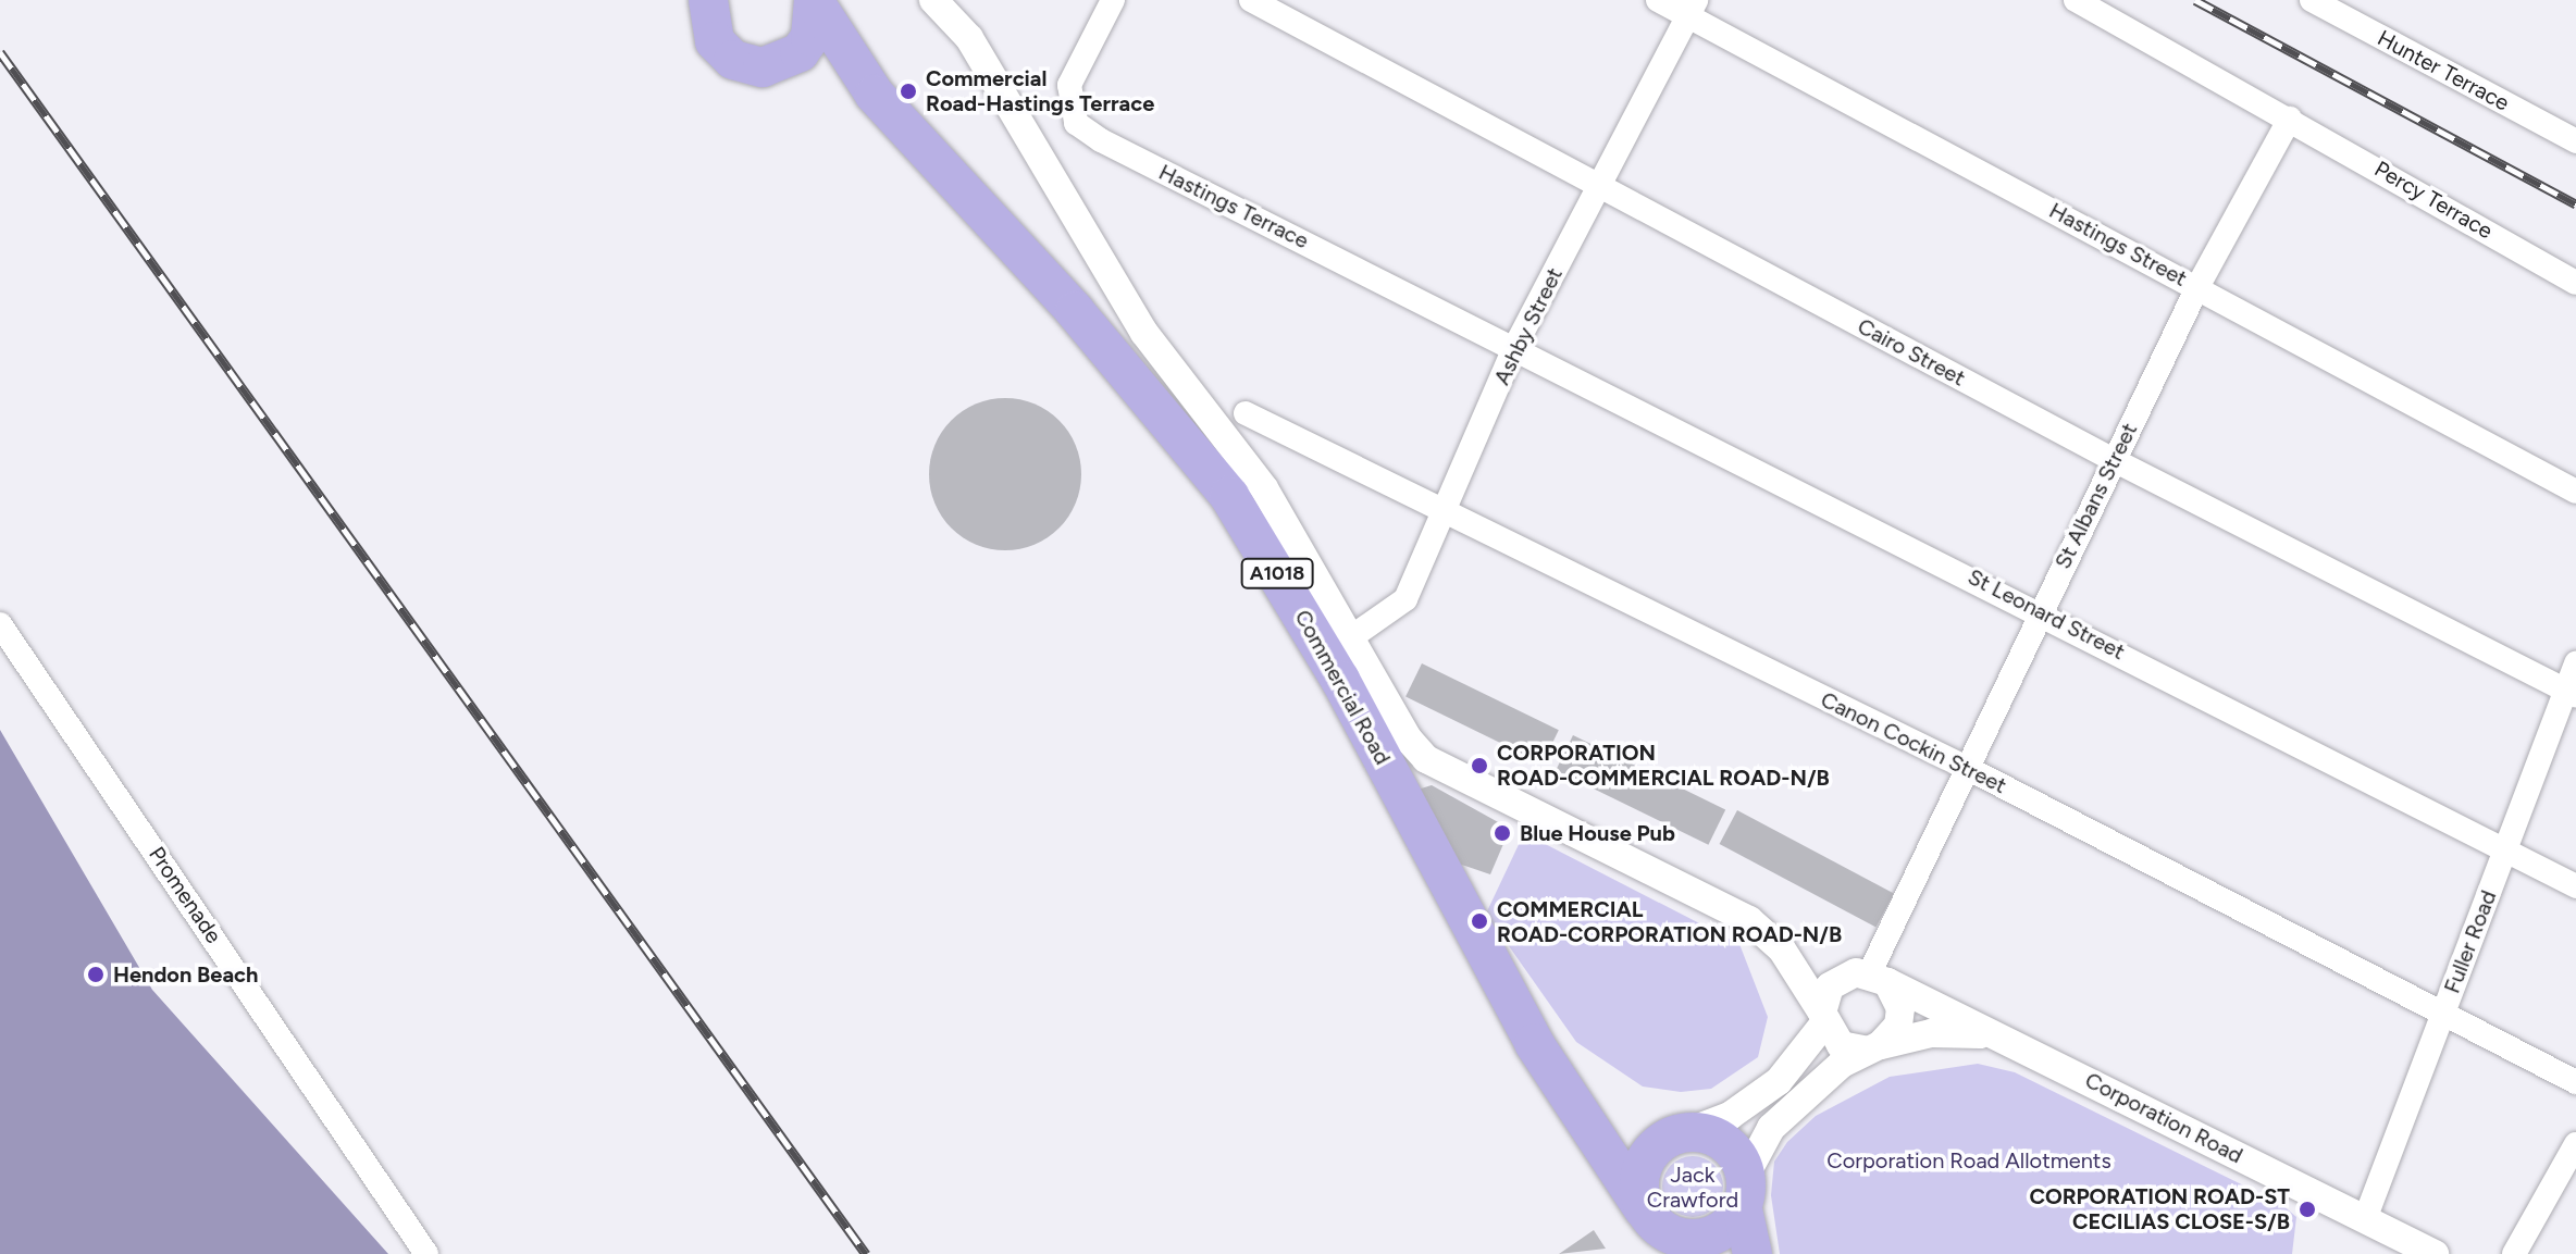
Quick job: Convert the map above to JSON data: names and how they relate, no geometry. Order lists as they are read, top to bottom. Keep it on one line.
{"streets":{"highway":["A1018","Commercial Road"],"street":["Hunter Terrace","Percy Terrace","Hastings Terrace","Hastings Street","Ashby Street","Cairo Street","St Albans Street","St Leonard Street","Canon Cockin Street","Promenade","Fuller Road","Corporation Road"]},"crossings":[["Percy Terrace","St Albans Street"],["Hastings Terrace","Ashby Street"],["Hastings Terrace","St Leonard Street"],["Hastings Street","Ashby Street"],["Hastings Street","St Albans Street"],["Ashby Street","Cairo Street"],["Ashby Street","St Leonard Street"],["Ashby Street","Commercial Road"],["Ashby Street","Canon Cockin Street"],["Cairo Street","St Albans Street"],["Cairo Street","Fuller Road"],["St Albans Street","St Leonard Street"],["St Albans Street","Canon Cockin Street"],["St Albans Street","Corporation Road"],["St Leonard Street","Fuller Road"],["Commercial Road","Corporation Road"],["Canon Cockin Street","Fuller Road"],["Fuller Road","Corporation Road"]],"parks":["Corporation Road Allotments","Jack Crawford"],"places":["Commercial Road-Hastings Terrace","CORPORATION ROAD-COMMERCIAL ROAD-N/B","Blue House Pub","COMMERCIAL ROAD-CORPORATION ROAD-N/B","Hendon Beach","CORPORATION ROAD-ST CECILIAS CLOSE-S/B"]}
